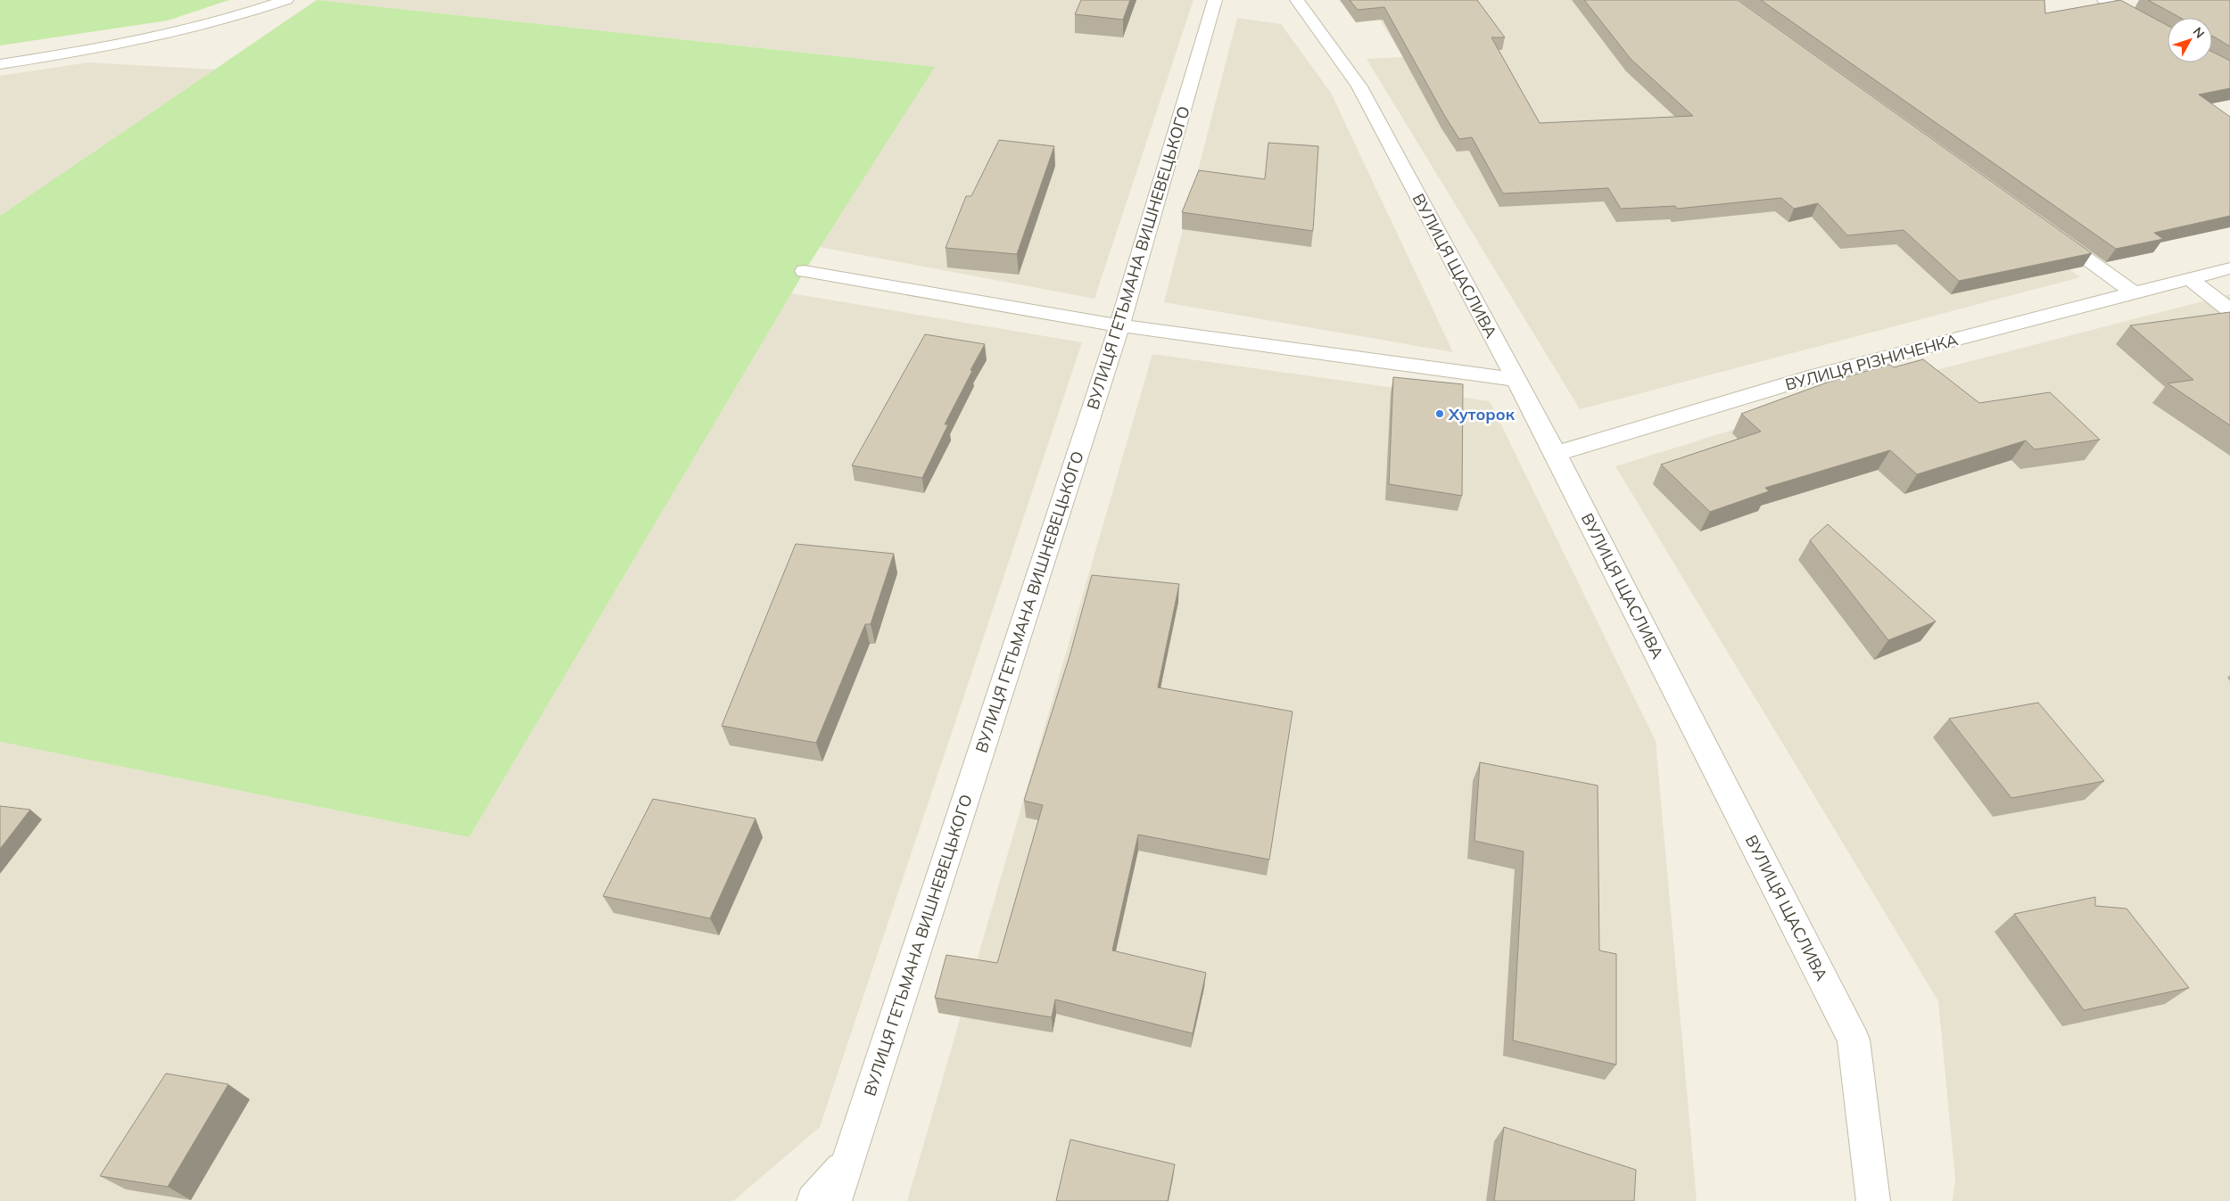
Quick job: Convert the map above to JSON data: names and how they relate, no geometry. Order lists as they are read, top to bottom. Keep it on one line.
{"streets":{"street":["ВУЛИЦЯ ГЕТЬМАНА ВИШНЕВЕЦЬКОГО","ВУЛИЦЯ ЩАСЛИВА","ВУЛИЦЯ РІЗНИЧЕНКА"]},"crossings":[["ВУЛИЦЯ ЩАСЛИВА","ВУЛИЦЯ РІЗНИЧЕНКА"]],"places":["Хуторок"],"north":"top right"}
